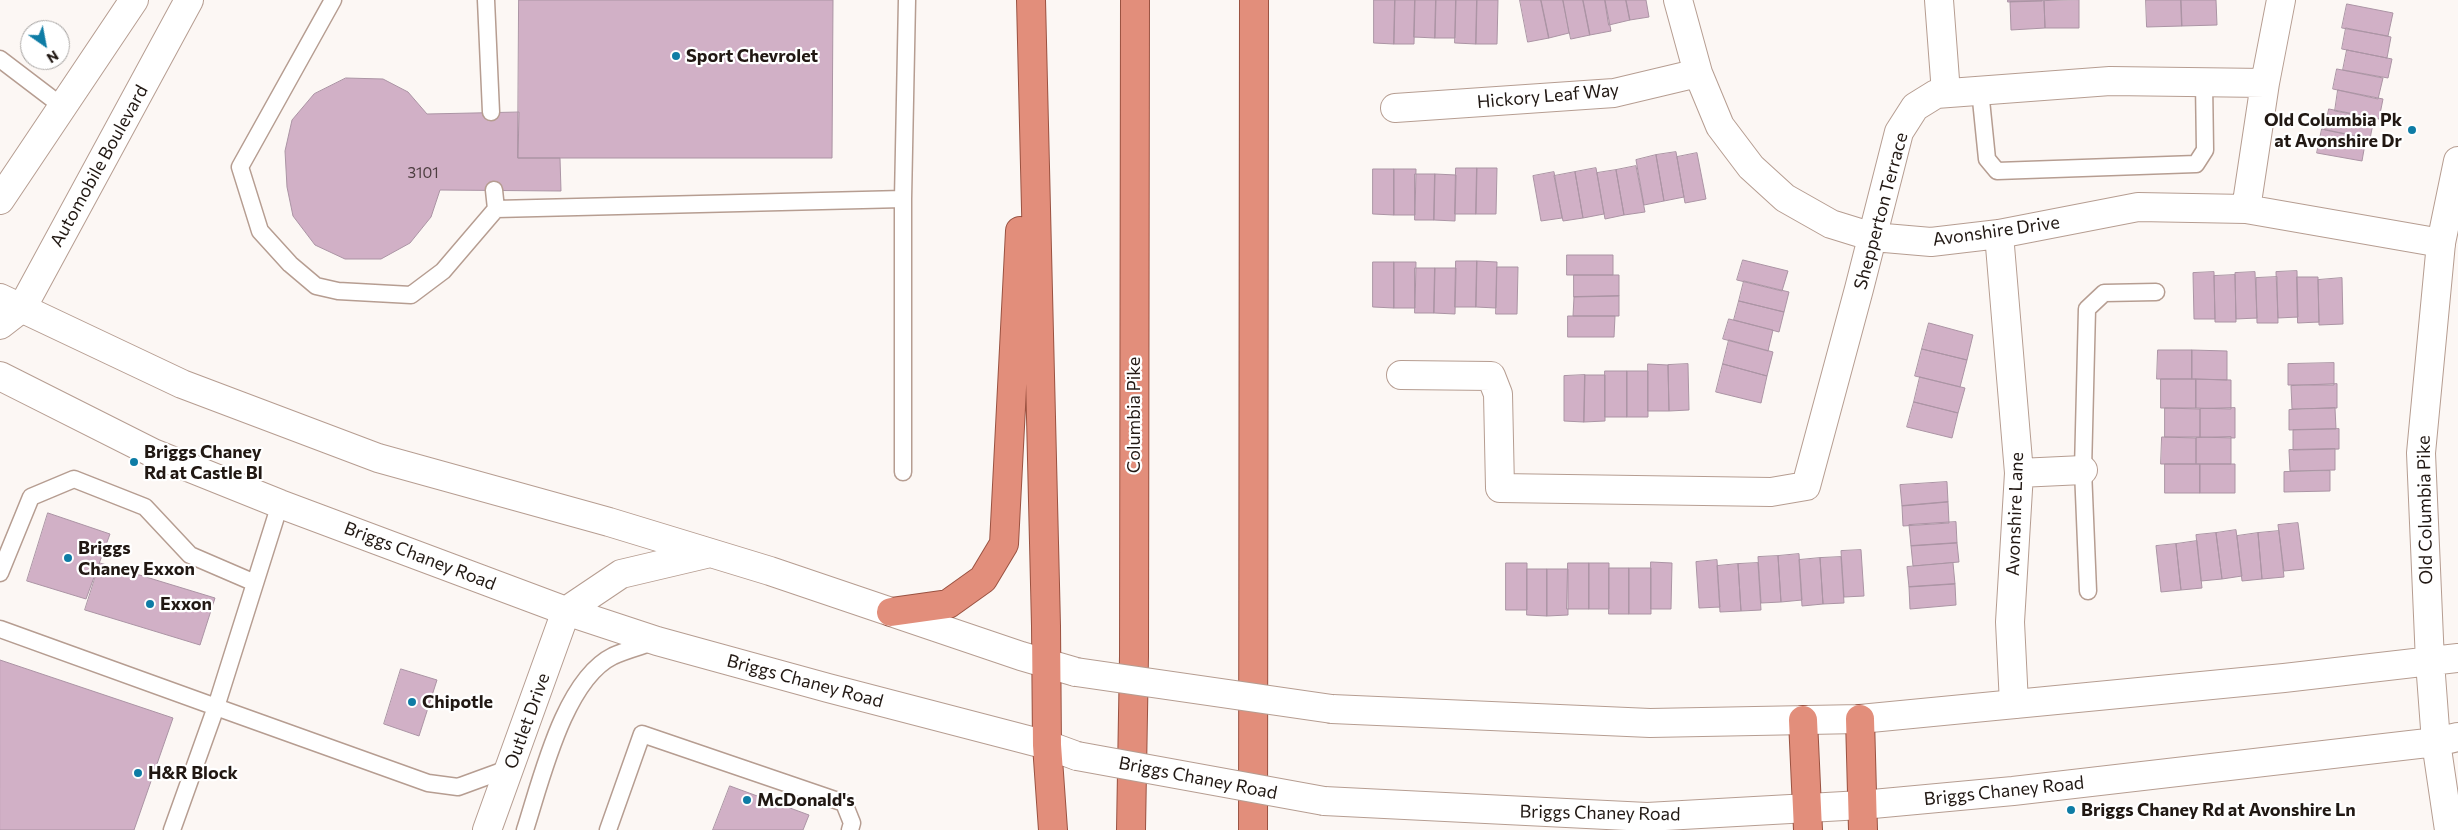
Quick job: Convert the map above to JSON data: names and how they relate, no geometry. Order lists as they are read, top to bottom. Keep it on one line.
{"streets":{"highway":["Columbia Pike"],"main road":["Hickory Leaf Way","Automobile Boulevard","Shepperton Terrace","Avonshire Drive","Old Columbia Pike","Avonshire Lane","Briggs Chaney Road","Outlet Drive"]},"crossings":[["Hickory Leaf Way","Avonshire Drive"],["Shepperton Terrace","Avonshire Drive"],["Avonshire Drive","Old Columbia Pike"],["Avonshire Drive","Avonshire Lane"],["Old Columbia Pike","Briggs Chaney Road"],["Briggs Chaney Road","Outlet Drive"]],"places":["Sport Chevrolet","Old Columbia Pk at Avonshire Dr","Briggs Chaney Rd at Castle Bl","Briggs Chaney Exxon","Exxon","Chipotle","H&R Block","McDonald's","Briggs Chaney Rd at Avonshire Ln"],"house_numbers":["3101"],"north":"bottom right"}
